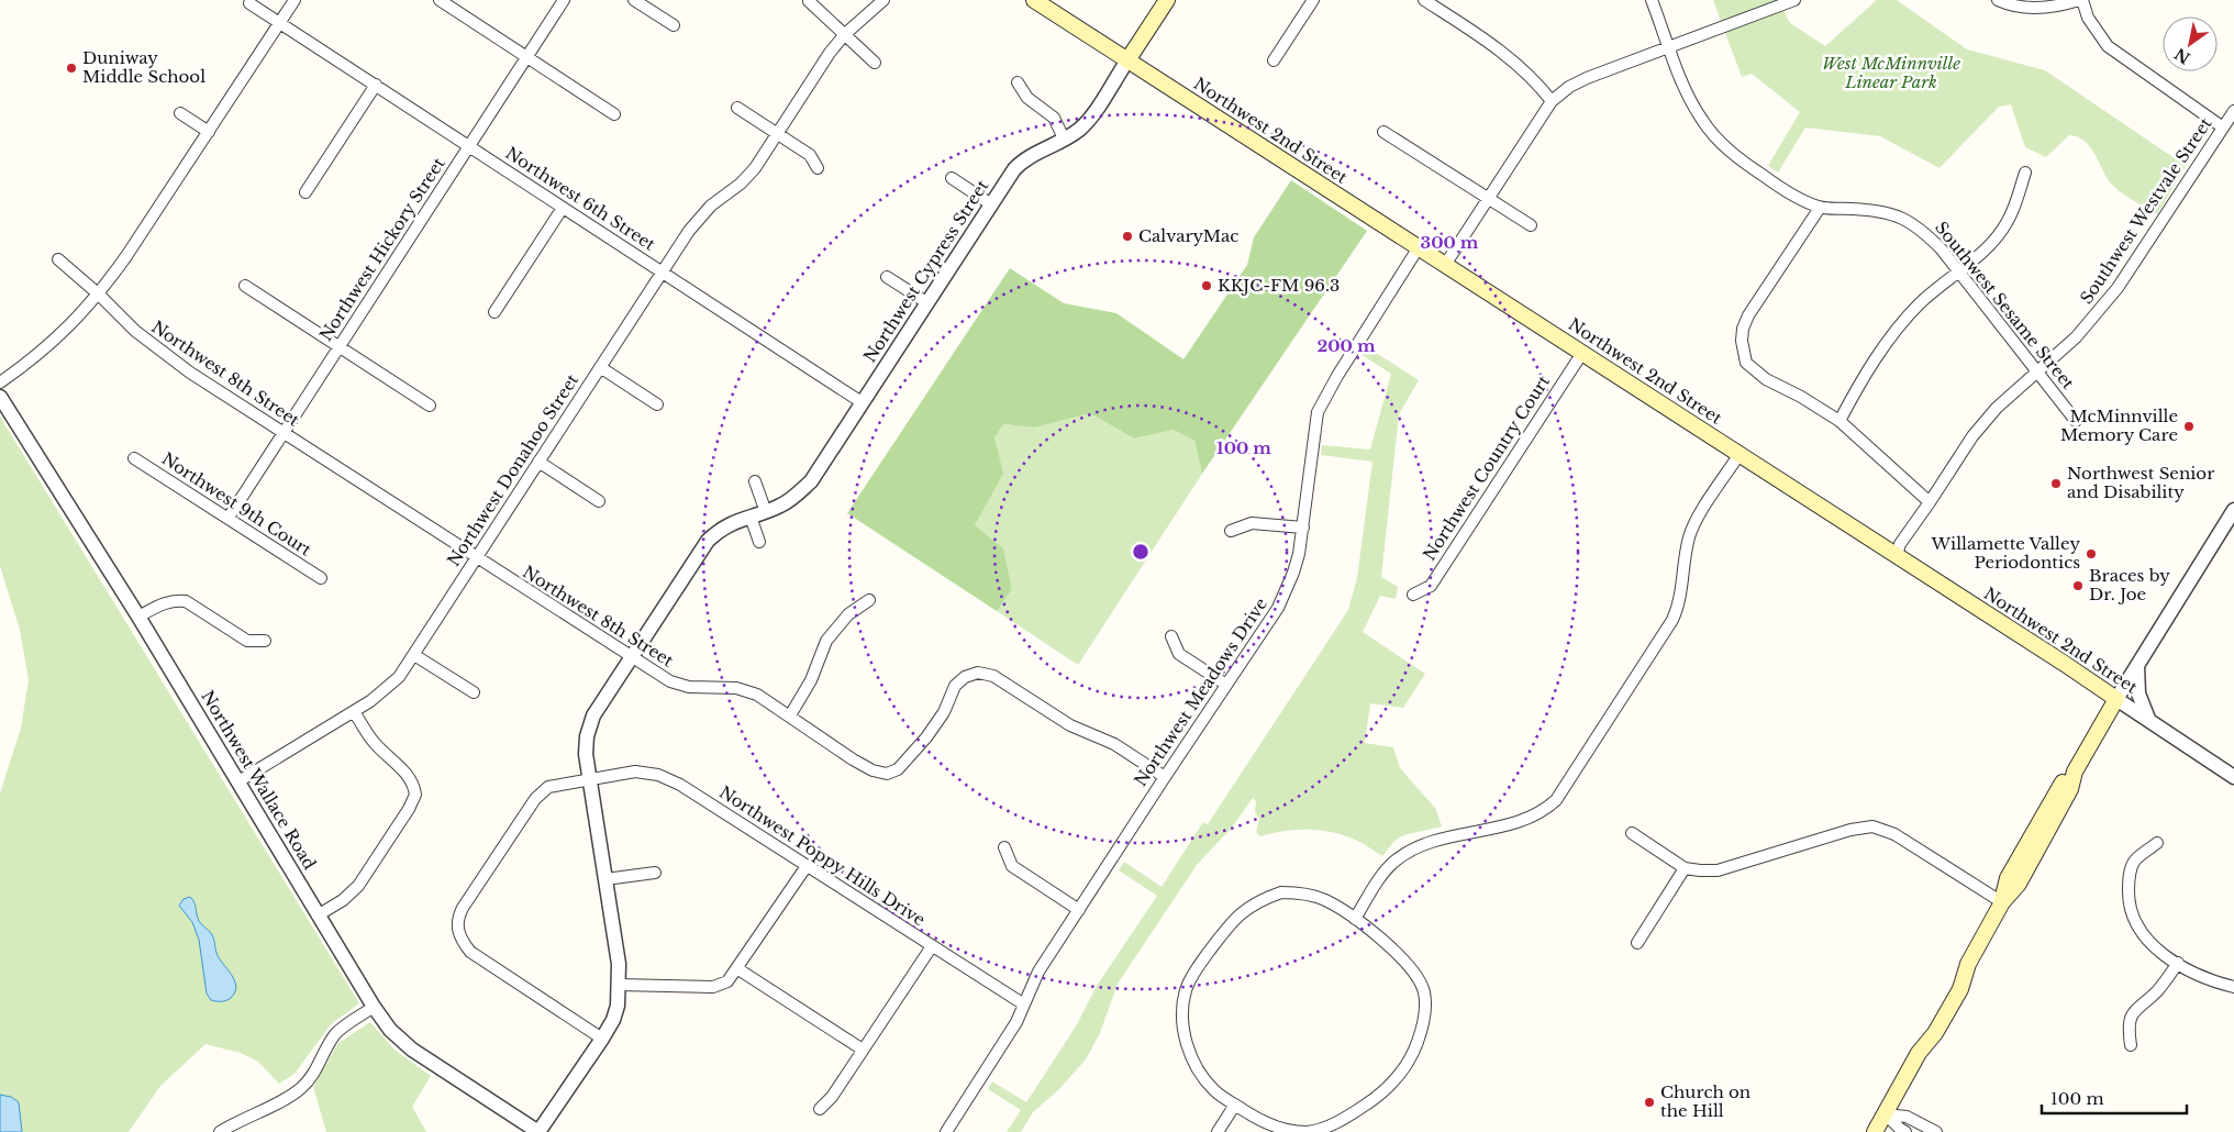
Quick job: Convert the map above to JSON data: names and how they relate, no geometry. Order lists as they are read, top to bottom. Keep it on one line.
{"streets":{"main road":["Northwest 2nd Street"],"street":["Northwest 6th Street","Southwest Westvale Street","Northwest Hickory Street","Northwest Cypress Street","Southwest Sesame Street","Northwest 8th Street","Northwest Country Court","Northwest Donahoo Street","Northwest 9th Court","Northwest Meadows Drive","Northwest Wallace Road","Northwest Poppy Hills Drive"]},"crossings":[["Northwest 2nd Street","Southwest Westvale Street"],["Northwest 2nd Street","Northwest Cypress Street"],["Northwest 2nd Street","Northwest Country Court"],["Northwest 2nd Street","Northwest Meadows Drive"],["Northwest 6th Street","Northwest Hickory Street"],["Northwest 6th Street","Northwest Cypress Street"],["Northwest 6th Street","Northwest Donahoo Street"],["Southwest Westvale Street","Southwest Sesame Street"],["Northwest Hickory Street","Northwest 8th Street"],["Northwest Hickory Street","Northwest 9th Court"],["Northwest Cypress Street","Northwest 8th Street"],["Northwest Cypress Street","Northwest Wallace Road"],["Northwest Cypress Street","Northwest Poppy Hills Drive"],["Northwest 8th Street","Northwest Donahoo Street"],["Northwest 8th Street","Northwest Meadows Drive"],["Northwest Donahoo Street","Northwest Wallace Road"],["Northwest Meadows Drive","Northwest Poppy Hills Drive"]],"parks":["West McMinnville Linear Park"],"places":["Duniway Middle School","CalvaryMac","KKJC-FM 96.3","McMinnville Memory Care","Northwest Senior and Disability","Willamette Valley Periodontics","Braces by Dr. Joe","Church on the Hill"],"scale_bar":"100 m","north":"bottom left","rings":["300 m","200 m","100 m"]}
